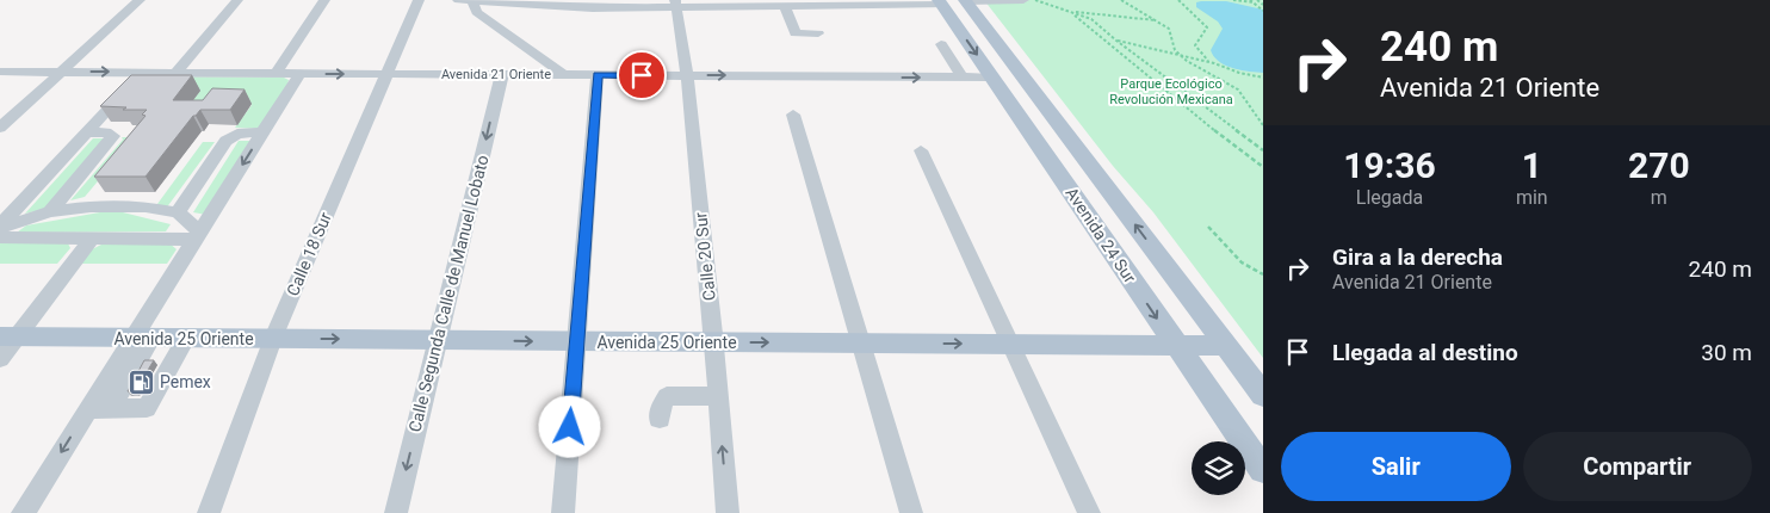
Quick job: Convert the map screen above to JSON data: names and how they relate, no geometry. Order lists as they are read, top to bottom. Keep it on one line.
{"streets":{"main road":["Avenida 24 Sur","Avenida 25 Oriente"],"street":["Avenida 21 Oriente","Calle 18 Sur","Calle 20 Sur","Calle Segunda Calle de Manuel Lobato"]},"crossings":[["Avenida 21 Oriente","Avenida 24 Sur"],["Avenida 21 Oriente","Calle 18 Sur"],["Avenida 21 Oriente","Calle 20 Sur"],["Avenida 21 Oriente","Calle Segunda Calle de Manuel Lobato"],["Avenida 24 Sur","Avenida 25 Oriente"],["Calle 18 Sur","Avenida 25 Oriente"],["Calle 20 Sur","Avenida 25 Oriente"],["Calle Segunda Calle de Manuel Lobato","Avenida 25 Oriente"]],"one_way":["Avenida 25 Oriente"],"parks":["Parque Ecológico Revolución Mexicana"],"places":{"fuel station":["Pemex"]},"page":{"turn":["240 m","Avenida 21 Oriente"],"eta":["19:36","Llegada","1","min","270","m"],"list":[{"name":"Gira a la derecha","note":"Avenida 21 Oriente","value":"240 m"},{"name":"Llegada al destino","value":"30 m"}],"buttons":["Salir","Compartir"]}}
